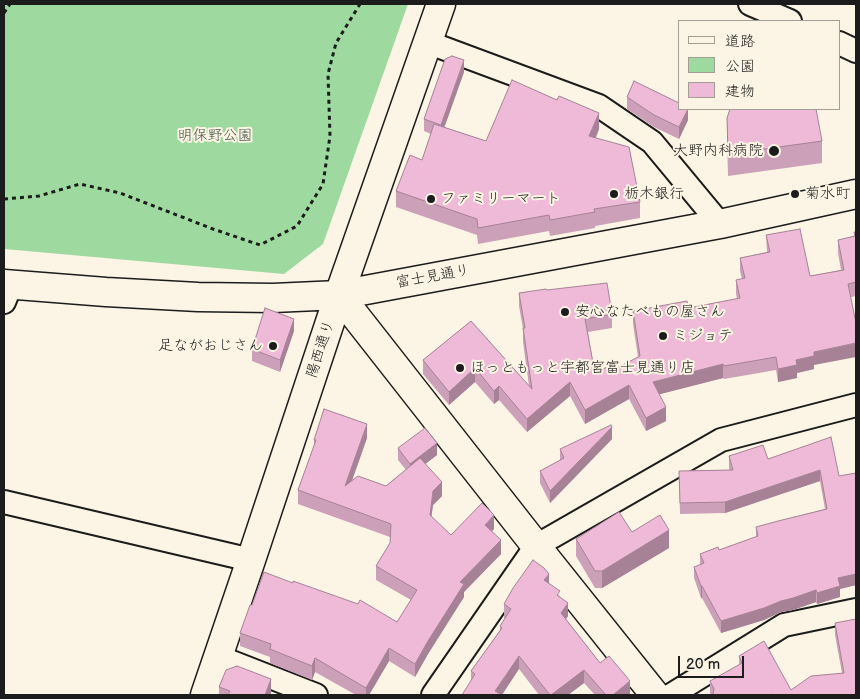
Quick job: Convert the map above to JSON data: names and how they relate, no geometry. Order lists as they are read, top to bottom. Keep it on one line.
{"streets":{"street":["富士見通り","陽西通り"]},"crossings":[["富士見通り","陽西通り"]],"parks":["明保野公園"],"places":["大野内科病院","栃木銀行","菊水町","ファミリーマート","安心なたべもの屋さん","ミジョテ","足ながおじさん","ほっともっと宇都宮富士見通り店"],"legend":["道路","公園","建物"],"scale_bar":"20 m"}
